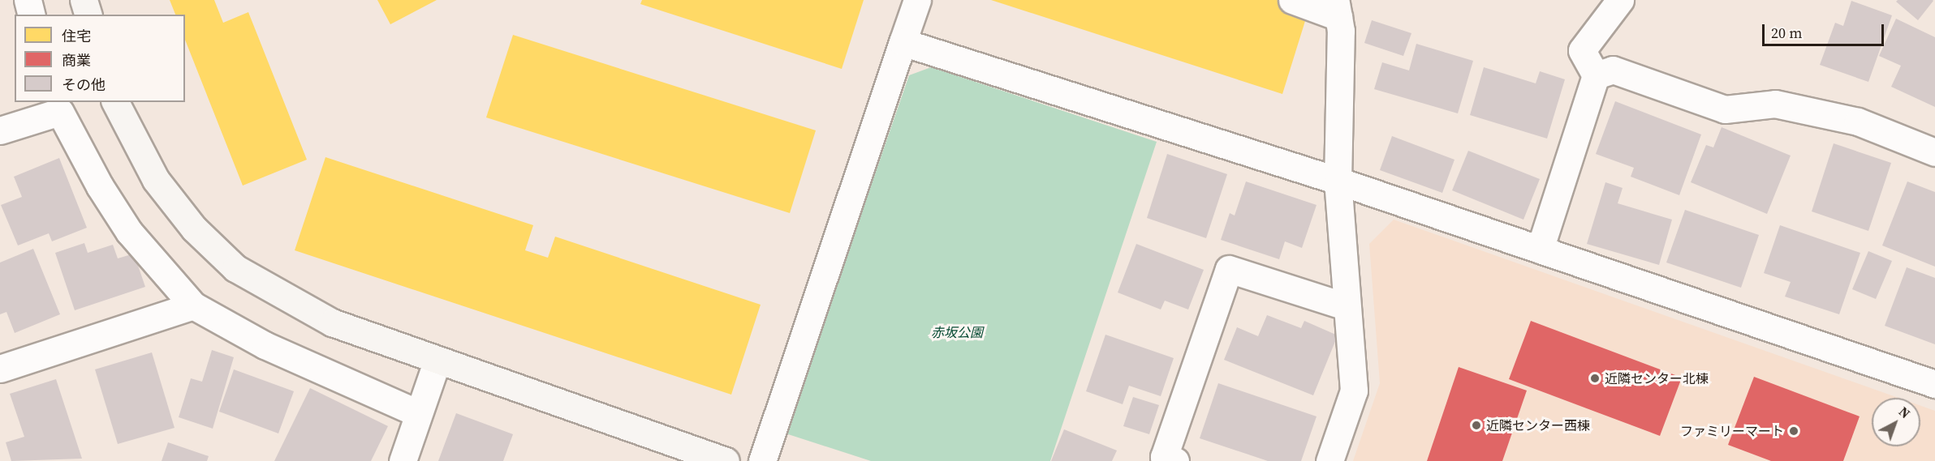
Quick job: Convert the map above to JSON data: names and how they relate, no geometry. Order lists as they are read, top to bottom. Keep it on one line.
{"parks":["赤坂公園"],"places":["近隣センター北棟","近隣センター西棟","ファミリーマート"],"legend":["住宅","商業","その他"],"scale_bar":"20 m","north":"top right"}
